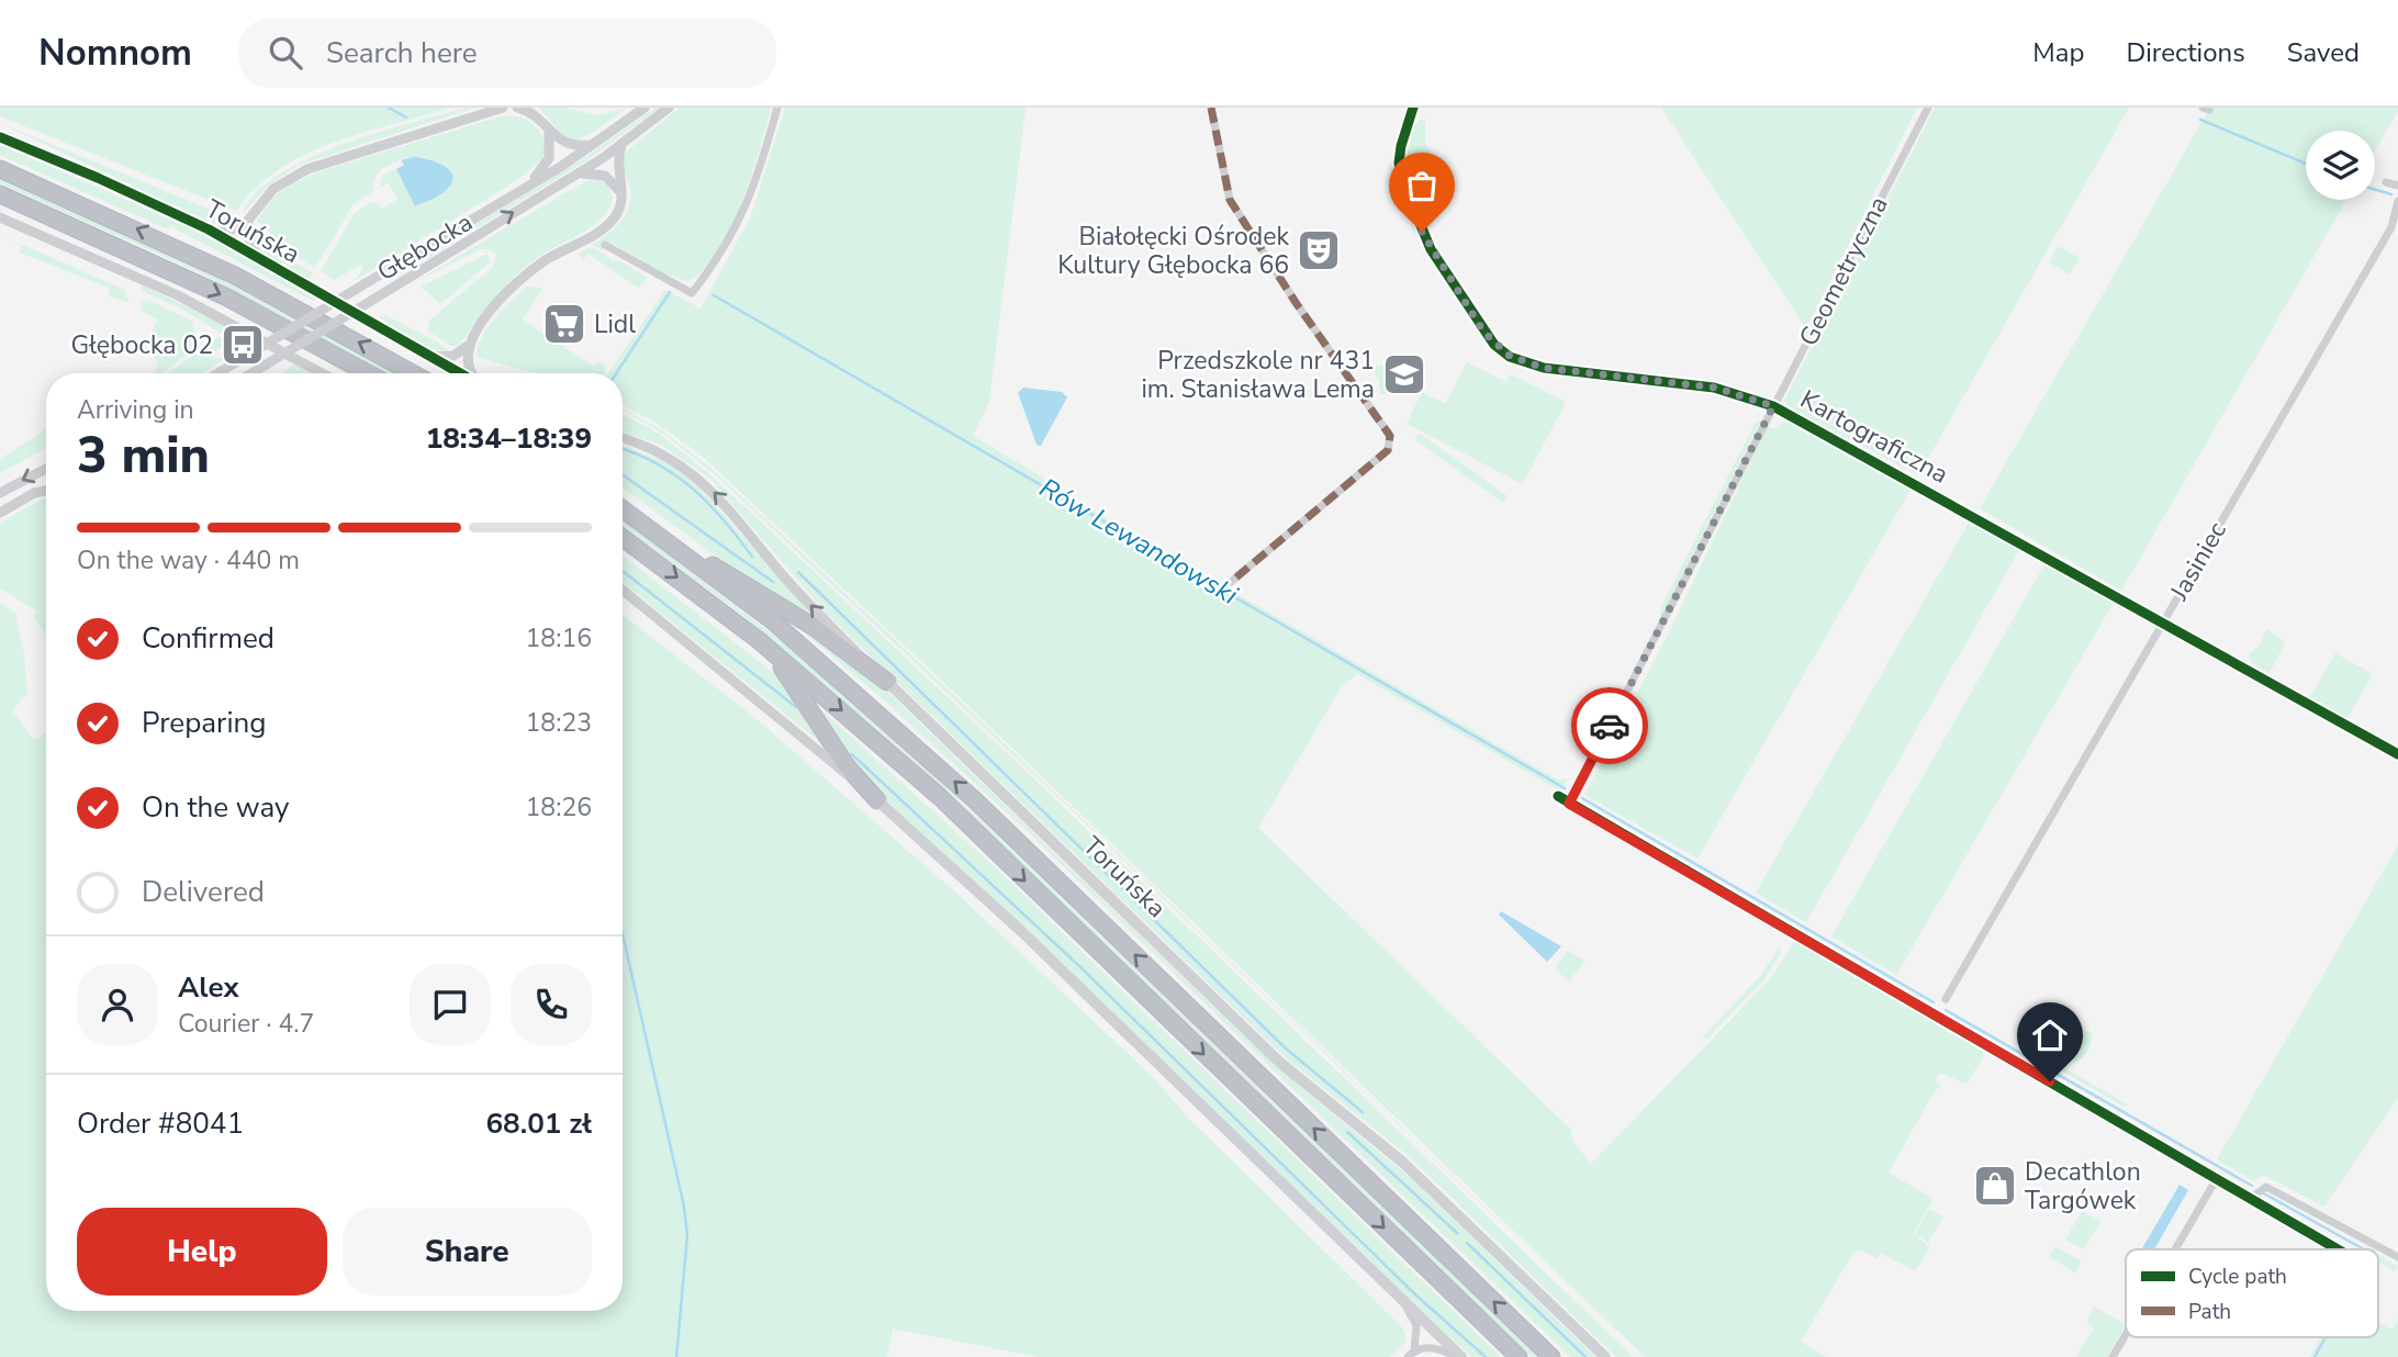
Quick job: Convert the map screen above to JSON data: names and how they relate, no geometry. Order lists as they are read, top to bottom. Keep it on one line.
{"streets":{"highway":["Toruńska"],"street":["Głębocka","Geometryczna","Kartograficzna","Jasiniec"]},"crossings":[["Geometryczna","Kartograficzna"],["Kartograficzna","Jasiniec"]],"water":["Rów Lewandowski"],"places":{"theatre":["Białołęcki Ośrodek Kultury Głębocka 66"],"supermarket":["Lidl"],"bus stop":["Głębocka 02"],"school or university":["Przedszkole nr 431 im. Stanisława Lema"],"shop":["Decathlon Targówek"]},"legend":["Cycle path","Path"],"page":{"header":"Nomnom","search":"Search here","nav":["Map","Directions","Saved"],"heading":["3 min","Arriving in","18:34–18:39"],"panel":["Alex","Courier · 4.7","Order #8041","68.01 zł"],"bar":"On the way · 440 m","list":[["Confirmed","18:16"],["Preparing","18:23"],["On the way","18:26"],"Delivered"],"buttons":["Help","Share"]}}
